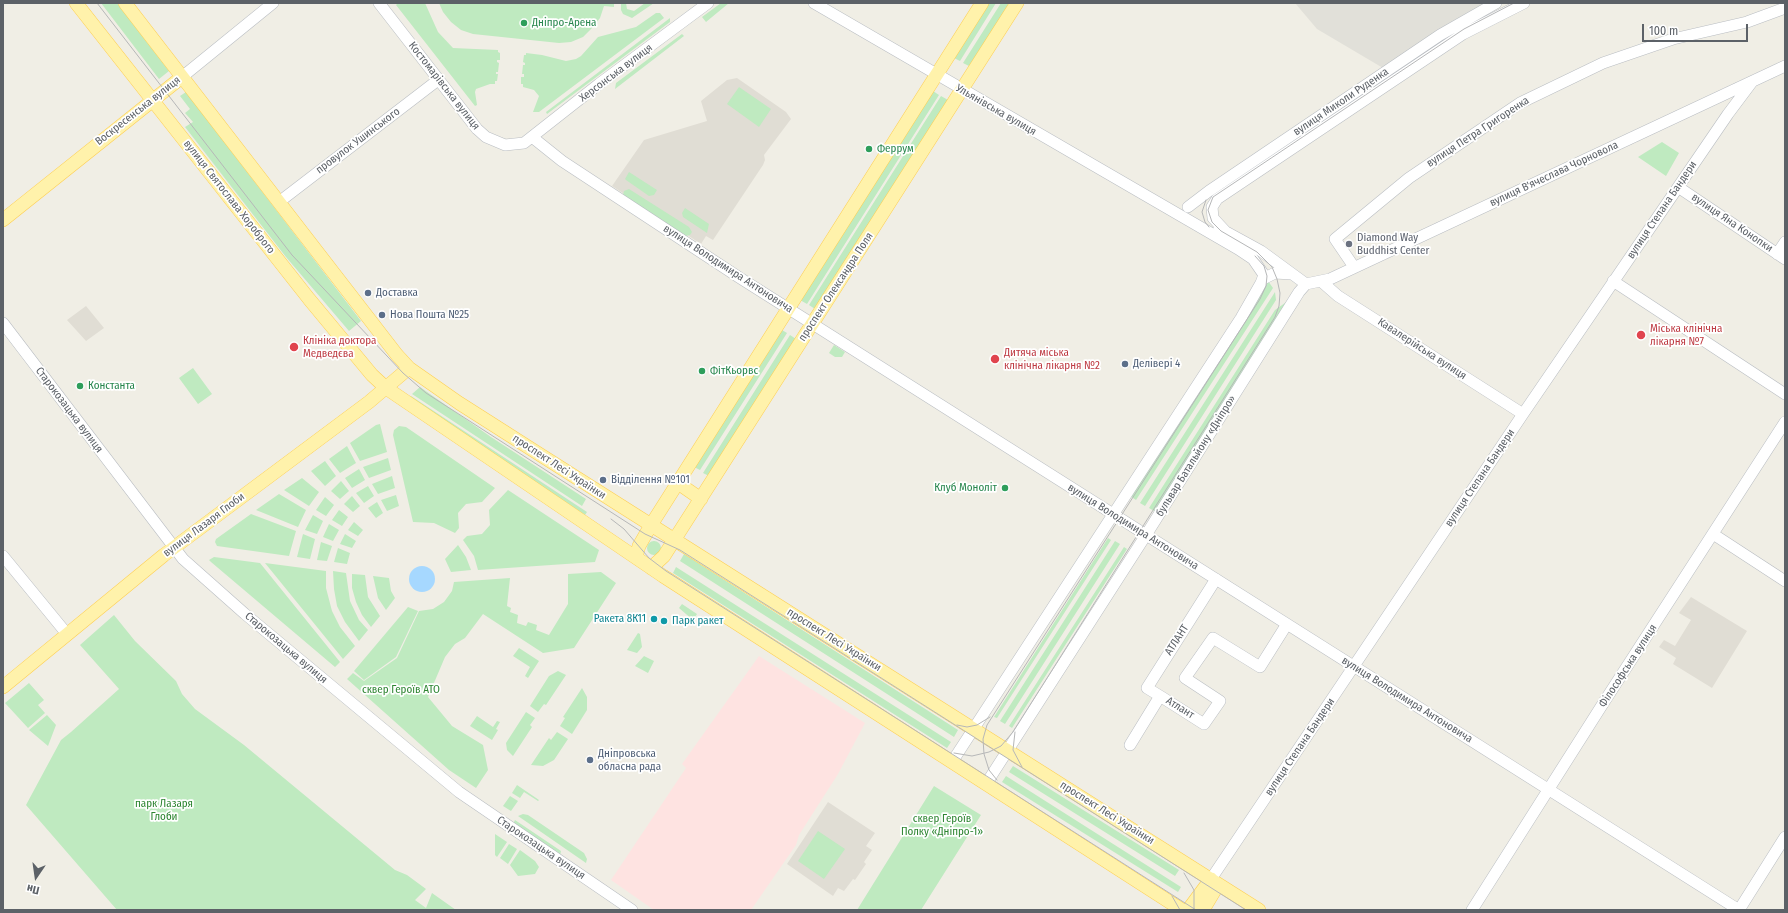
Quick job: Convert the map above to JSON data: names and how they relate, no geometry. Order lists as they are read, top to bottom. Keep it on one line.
{"streets":{"main road":["Воскресенська вулиця","вулиця Святослава Хороброго","вулиця Степана Бандери","проспект Олександра Поля","проспект Лесі Українки","вулиця Лазаря Глоби"],"street":["Херсонська вулиця","Костомарівська вулиця","вулиця Миколи Руденка","Ульянівська вулиця","вулиця Петра Григоренка","провулок Ушинського","вулиця В'ячеслава Чорновола","вулиця Яна Конопки","вулиця Володимира Антоновича","Кавалерійська вулиця","Старокозацька вулиця","бульвар Батальйону «Дніпро»","АТЛАНТ","Філософська вулиця","Атлант"]},"crossings":[["Херсонська вулиця","Костомарівська вулиця"],["Херсонська вулиця","вулиця Володимира Антоновича"],["Костомарівська вулиця","провулок Ушинського"],["Костомарівська вулиця","вулиця Володимира Антоновича"],["вулиця Миколи Руденка","Ульянівська вулиця"],["Ульянівська вулиця","проспект Олександра Поля"],["Ульянівська вулиця","бульвар Батальйону «Дніпро»"],["Воскресенська вулиця","вулиця Святослава Хороброго"],["вулиця Петра Григоренка","вулиця В'ячеслава Чорновола"],["вулиця В'ячеслава Чорновола","вулиця Степана Бандери"],["вулиця В'ячеслава Чорновола","Кавалерійська вулиця"],["вулиця Святослава Хороброго","вулиця Лазаря Глоби"],["вулиця Степана Бандери","вулиця Яна Конопки"],["вулиця Степана Бандери","вулиця Володимира Антоновича"],["вулиця Степана Бандери","Кавалерійська вулиця"],["вулиця Степана Бандери","проспект Лесі Українки"],["вулиця Володимира Антоновича","проспект Олександра Поля"],["вулиця Володимира Антоновича","бульвар Батальйону «Дніпро»"],["вулиця Володимира Антоновича","АТЛАНТ"],["вулиця Володимира Антоновича","Філософська вулиця"],["вулиця Володимира Антоновича","Атлант"],["проспект Олександра Поля","проспект Лесі Українки"],["Старокозацька вулиця","вулиця Лазаря Глоби"],["бульвар Батальйону «Дніпро»","проспект Лесі Українки"],["проспект Лесі Українки","вулиця Лазаря Глоби"],["АТЛАНТ","Атлант"]],"parks":["сквер Героїв АТО","парк Лазаря Глоби","сквер Героїв Полку «Дніпро-1»"],"places":["Дніпро-Арена","Феррум","Diamond Way Buddhist Center","Доставка","Нова Пошта №25","Міська клінічна лікарня №7","Клініка доктора Медведєва","Дитяча міська клінічна лікарня №2","Делівері 4","ФiтКьорвс","Константа","Відділення №101","Клуб Моноліт","Ракета 8К11","Парк ракет","Дніпровська обласна рада"],"scale_bar":"100 m","north":"bottom"}
